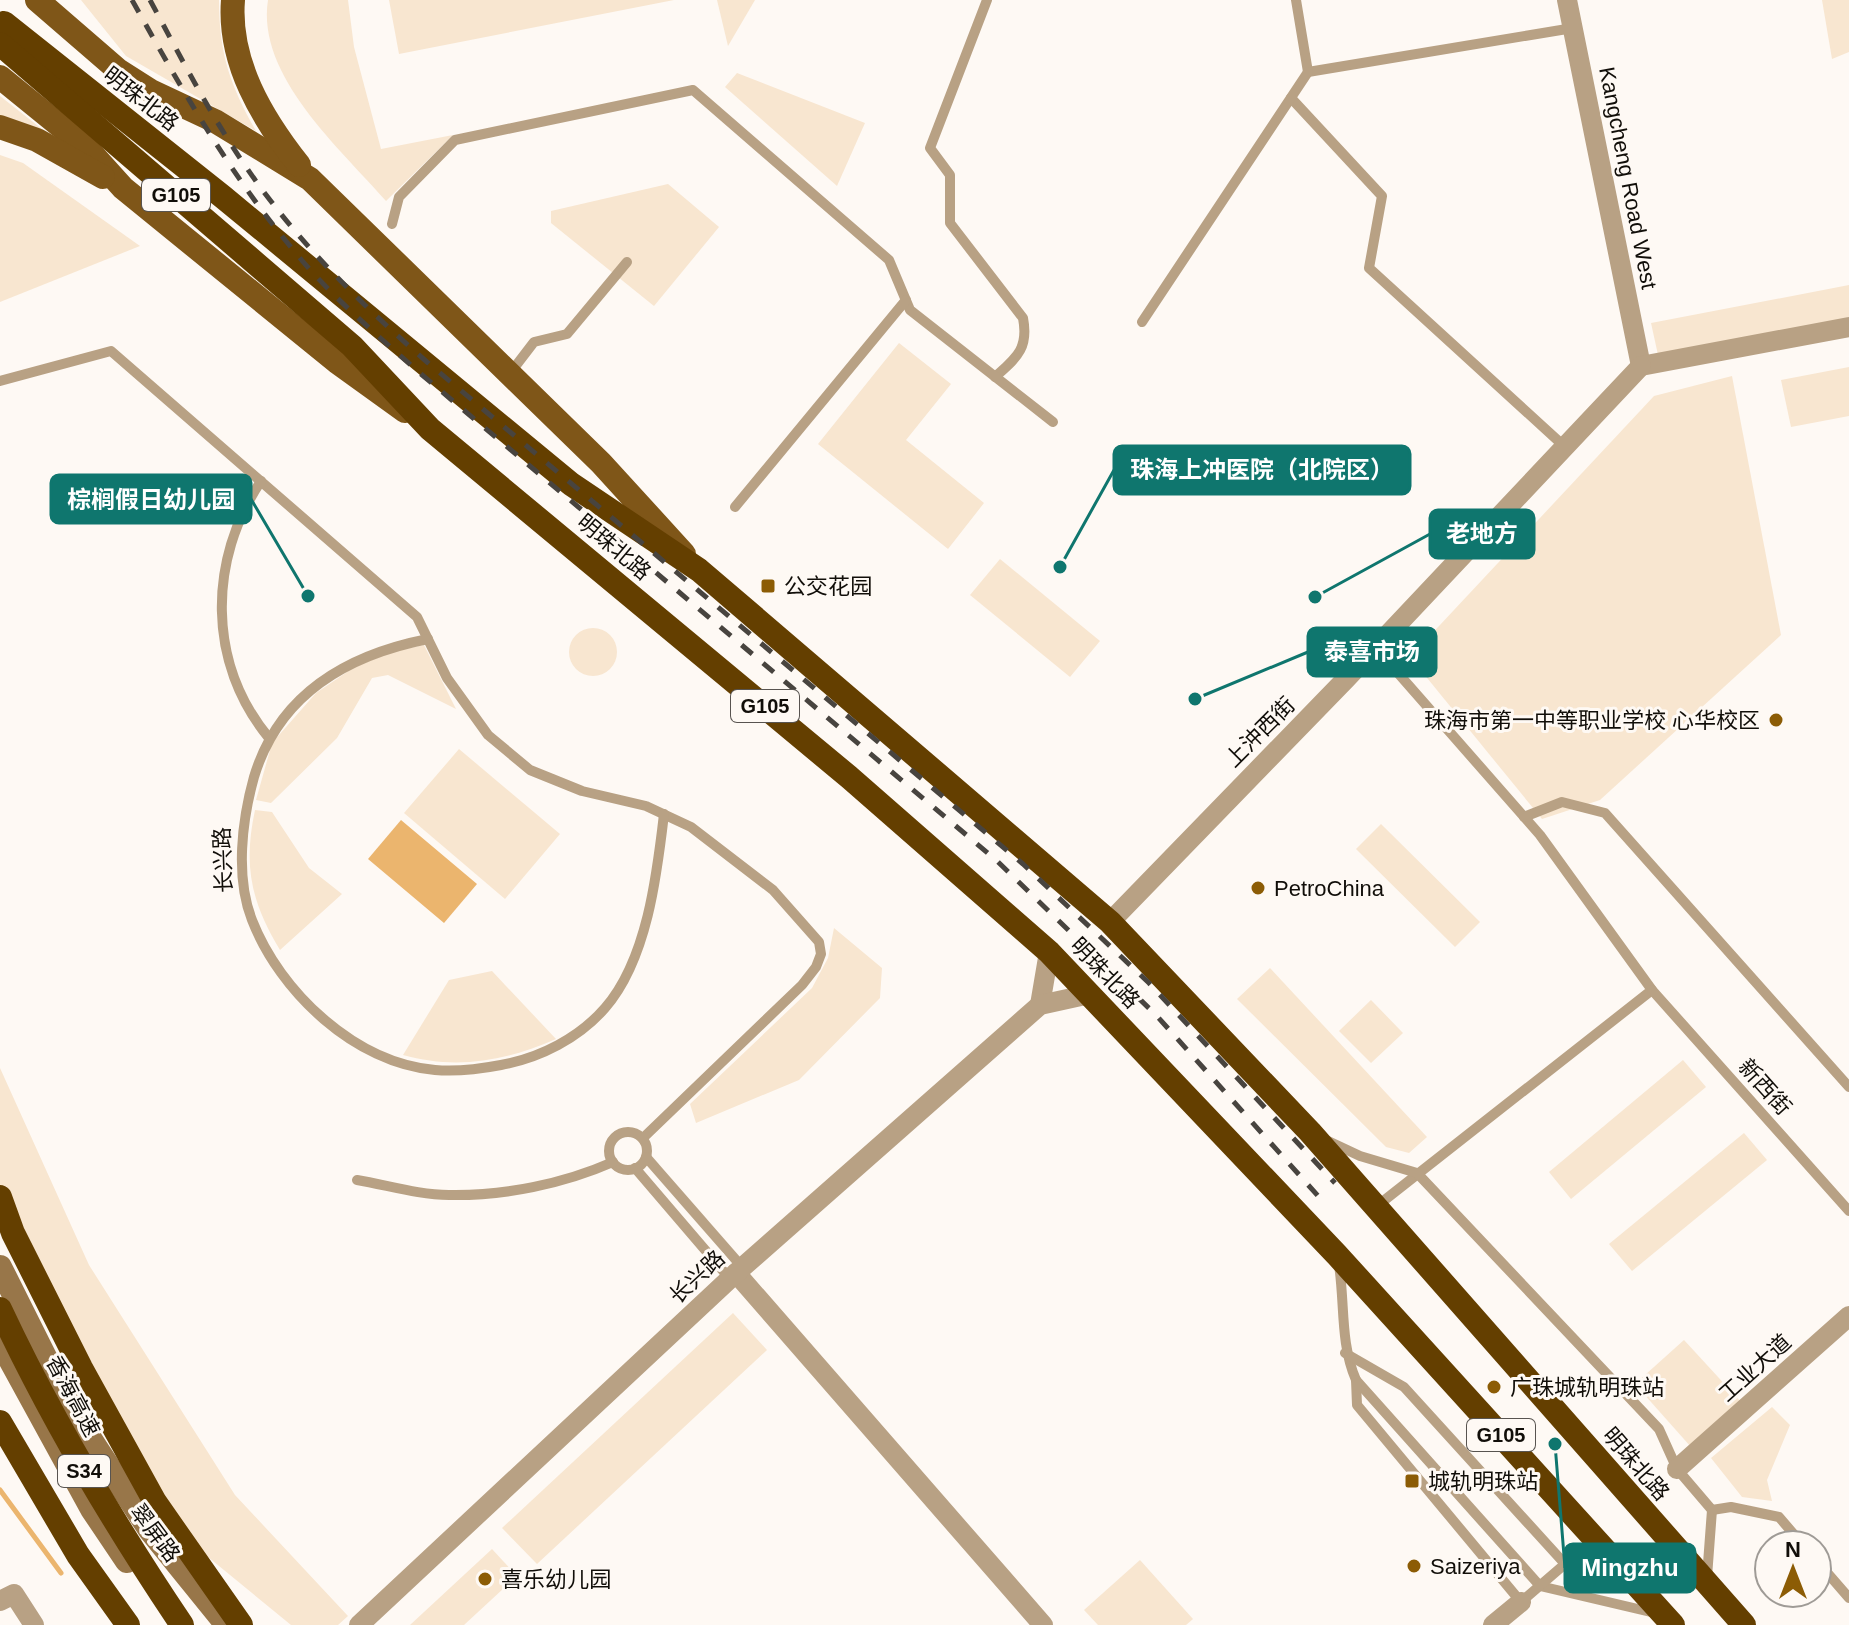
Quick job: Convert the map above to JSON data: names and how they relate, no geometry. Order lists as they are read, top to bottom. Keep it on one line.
{"streets":{"highway":["明珠北路","G105","香海高速","S34"],"main road":["翠屏路"],"street":["Kangcheng Road West","上沖西街","长兴路","工业大道"],"lane":["新西街"]},"crossings":[["明珠北路","上沖西街"],["明珠北路","长兴路"],["Kangcheng Road West","上沖西街"],["上沖西街","新西街"]],"places":{"other":["珠海上冲医院（北院区）","棕榈假日幼儿园","老地方","泰喜市场","珠海市第一中等职业学校 心华校区","PetroChina","广珠城轨明珠站","Mingzhu","Saizeriya","喜乐幼儿园"],"transit":["公交花园","城轨明珠站"]},"north":"top"}
